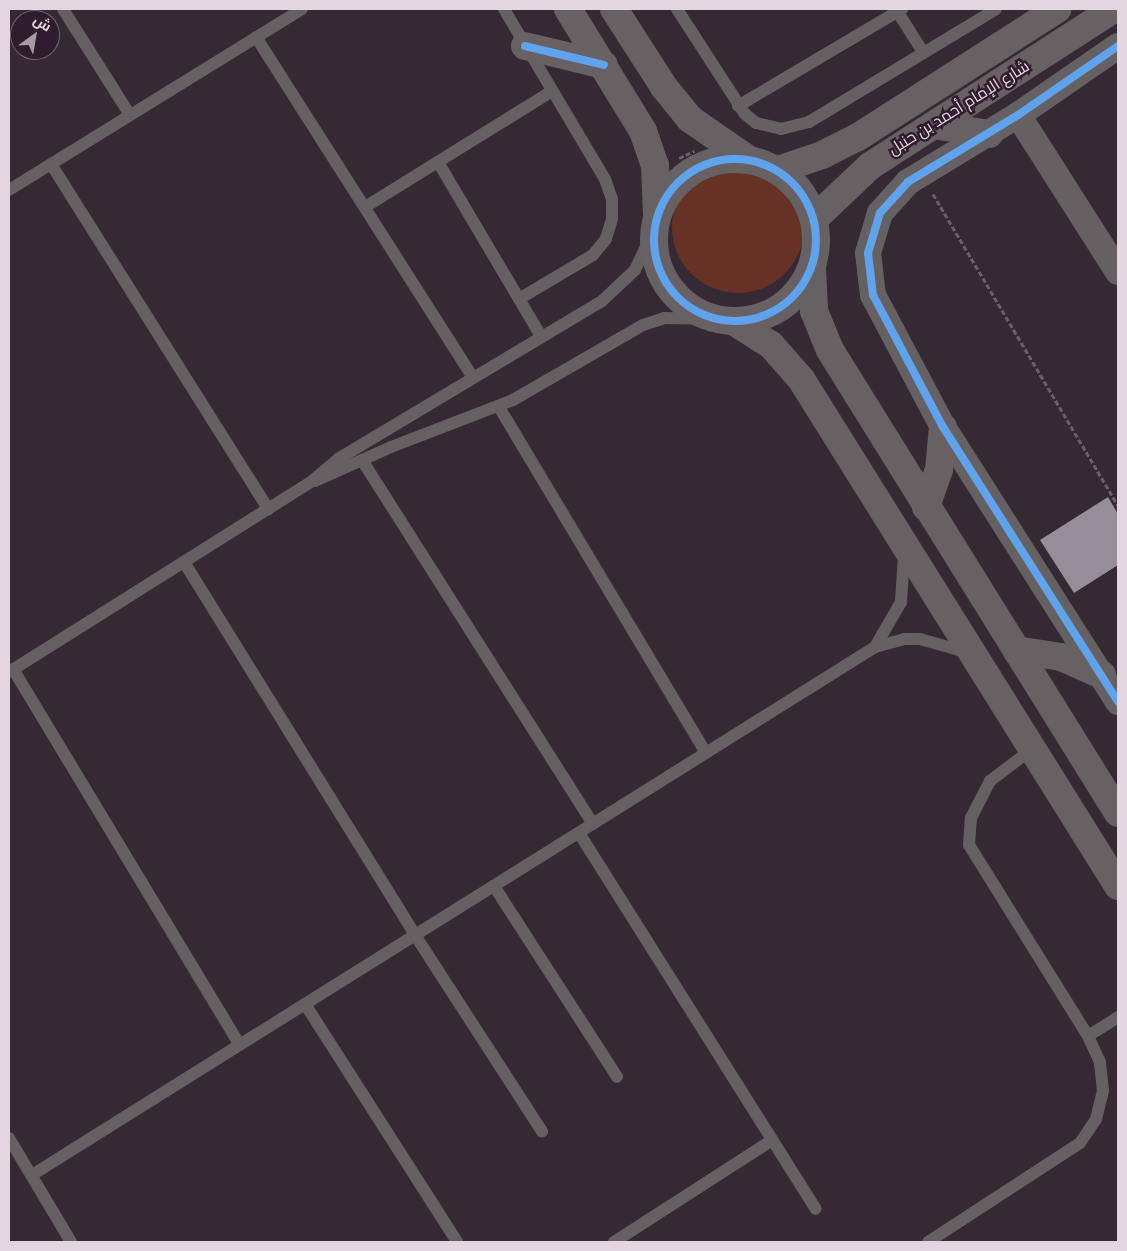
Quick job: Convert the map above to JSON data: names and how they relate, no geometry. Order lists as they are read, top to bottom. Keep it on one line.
{"streets":{"street":["شارع الإمام أحمد بن حنبل"]},"north":"top right"}
